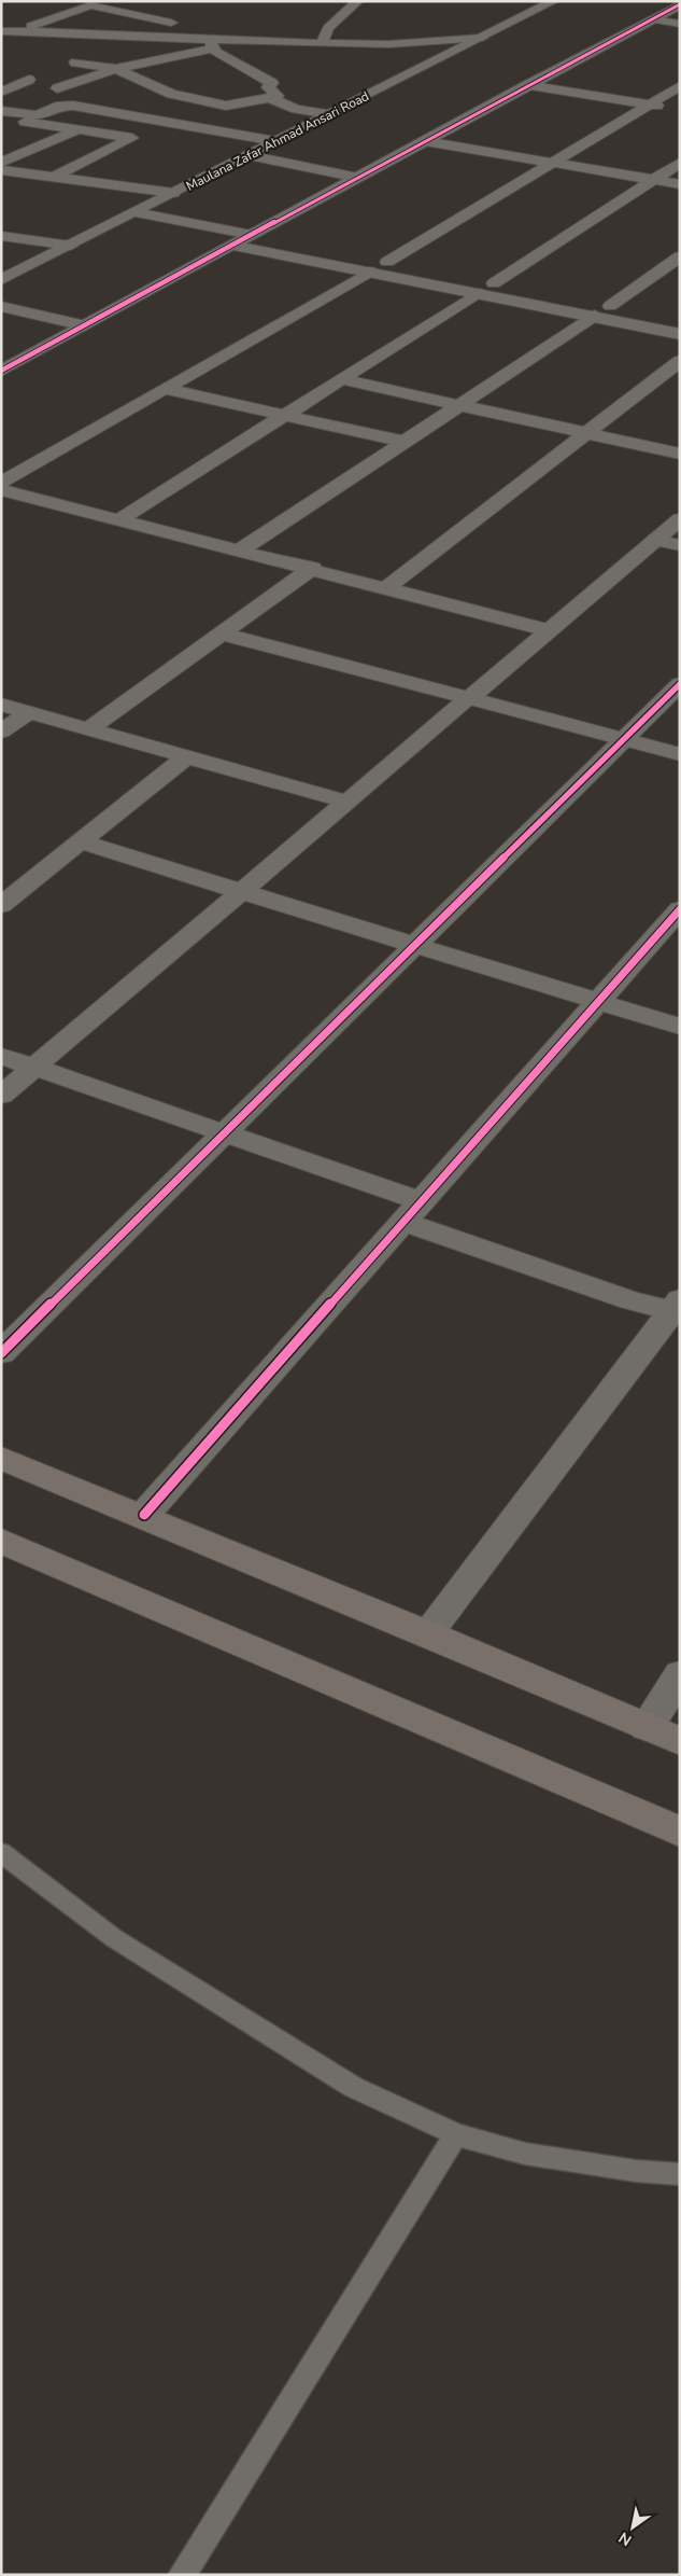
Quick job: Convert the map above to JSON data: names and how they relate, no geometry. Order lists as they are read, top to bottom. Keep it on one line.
{"streets":{"street":["Maulana Zafar Ahmad Ansari Road"]},"north":"bottom left"}
